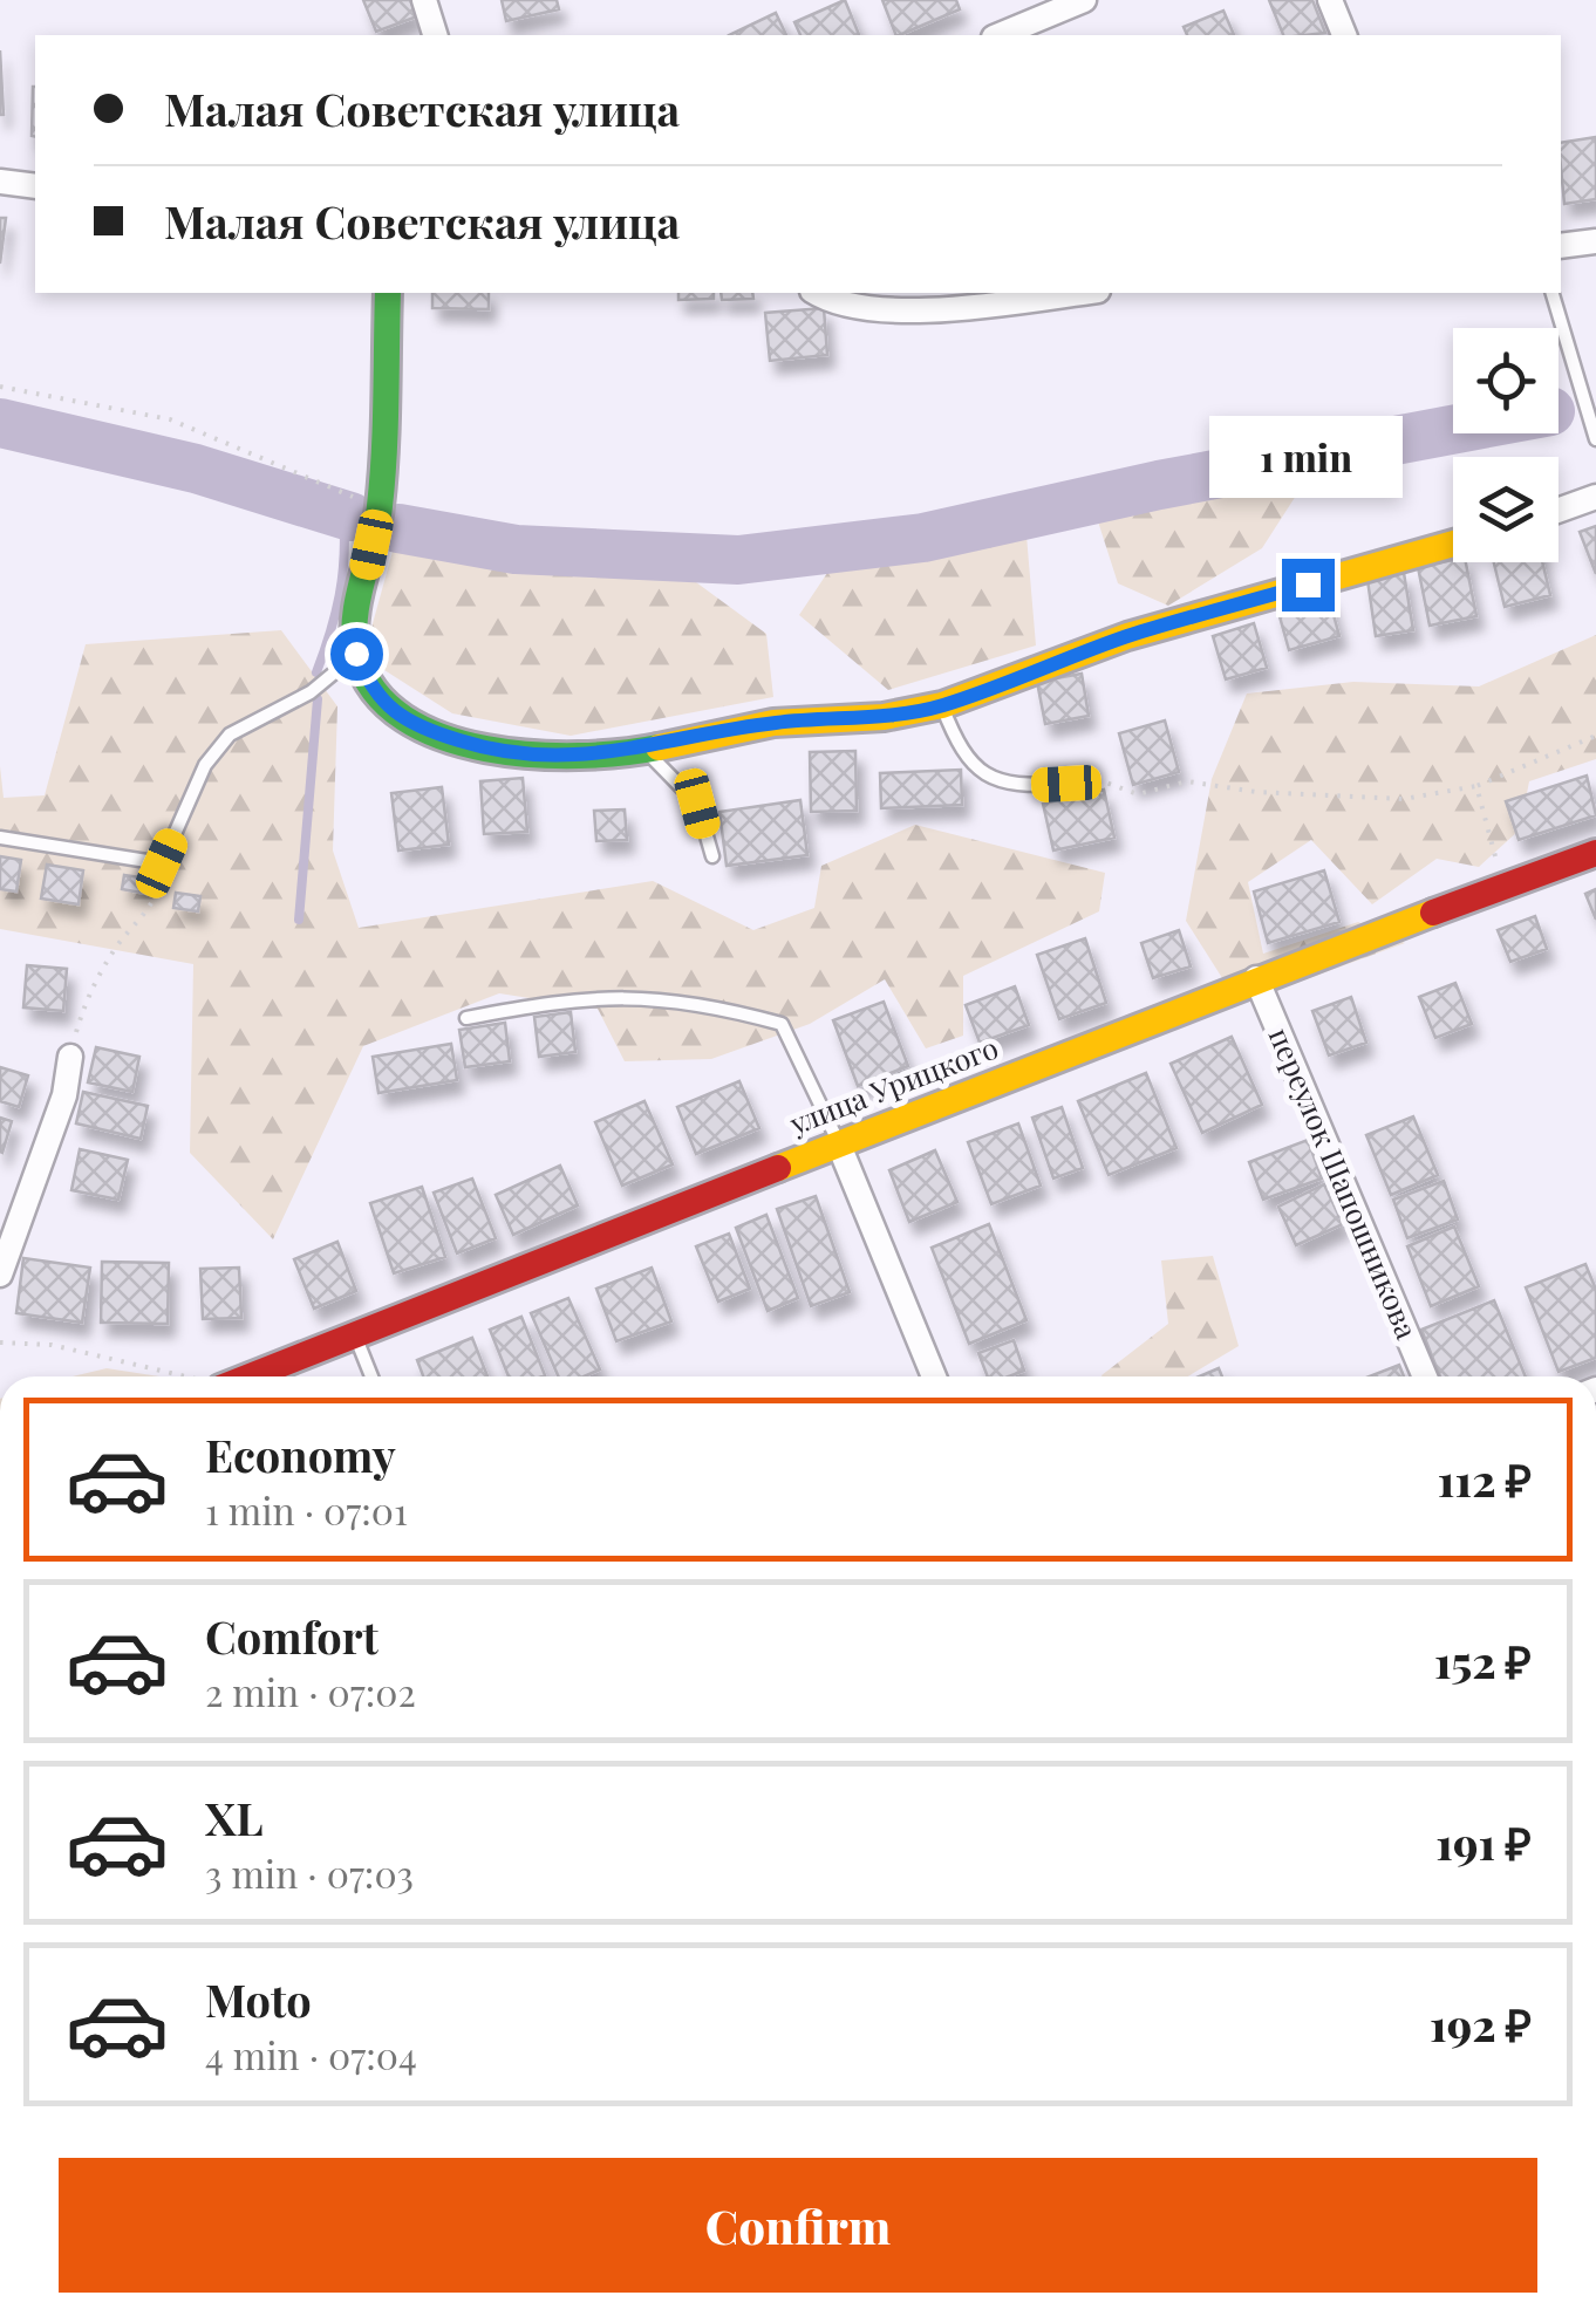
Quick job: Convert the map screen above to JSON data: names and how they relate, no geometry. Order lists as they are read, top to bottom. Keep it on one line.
{"streets":{"main road":["улица Урицкого"],"street":["переулок Шапошникова"]},"crossings":[["улица Урицкого","переулок Шапошникова"]],"page":{"banner":["Малая Советская улица","Малая Советская улица"],"bubble":"1 min","list":[{"name":"Economy","note":"1 min · 07:01","value":"112 ₽"},{"name":"Comfort","note":"2 min · 07:02","value":"152 ₽"},{"name":"XL","note":"3 min · 07:03","value":"191 ₽"},{"name":"Moto","note":"4 min · 07:04","value":"192 ₽"}],"buttons":"Confirm"}}
